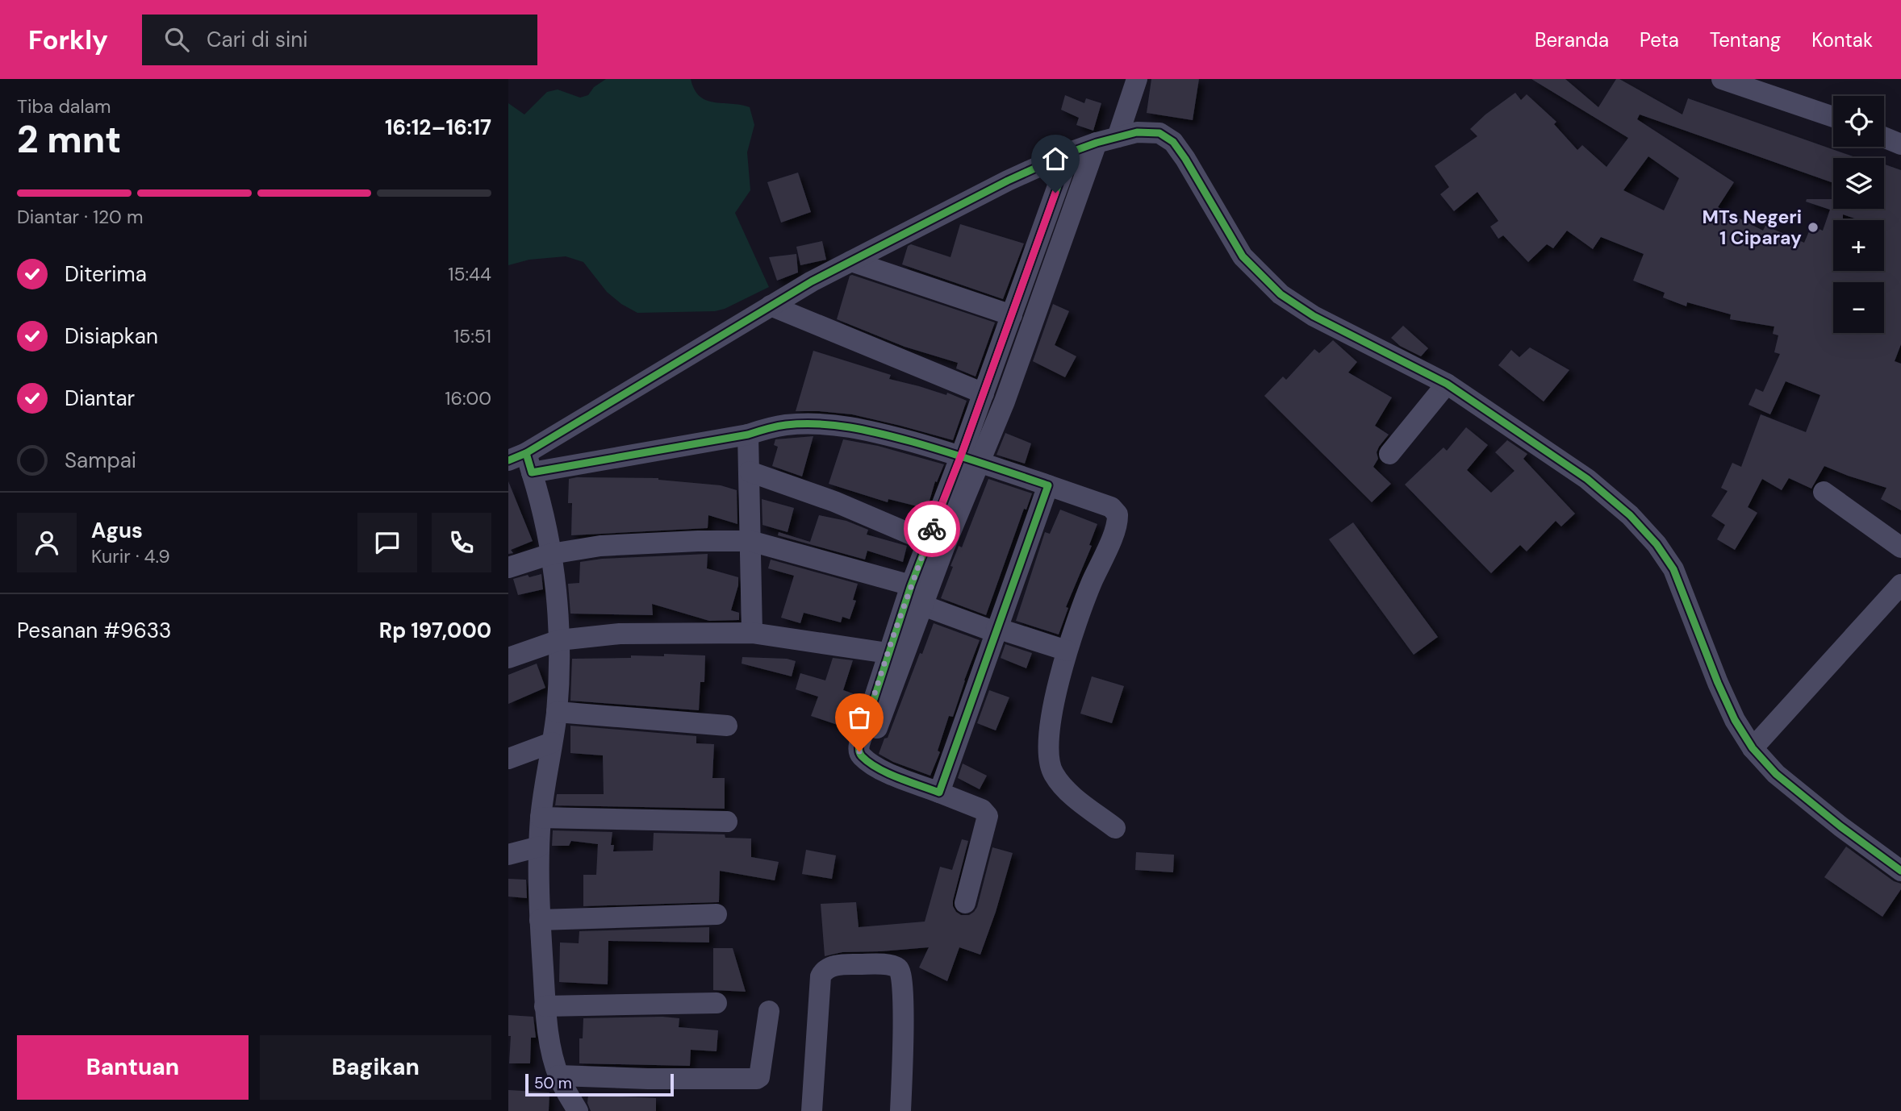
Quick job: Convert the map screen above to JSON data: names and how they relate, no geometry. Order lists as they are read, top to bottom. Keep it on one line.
{"places":["MTs Negeri 1 Ciparay"],"scale_bar":"50 m","page":{"header":"Forkly","search":"Cari di sini","nav":["Beranda","Peta","Tentang","Kontak"],"heading":["2 mnt","Tiba dalam","16:12–16:17"],"panel":["Agus","Kurir · 4.9","Pesanan #9633","Rp 197,000"],"map_buttons":["+","−"],"bar":"Diantar · 120 m","list":[["Diterima","15:44"],["Disiapkan","15:51"],["Diantar","16:00"],"Sampai"],"buttons":["Bantuan","Bagikan"],"scale":"50 m"}}
